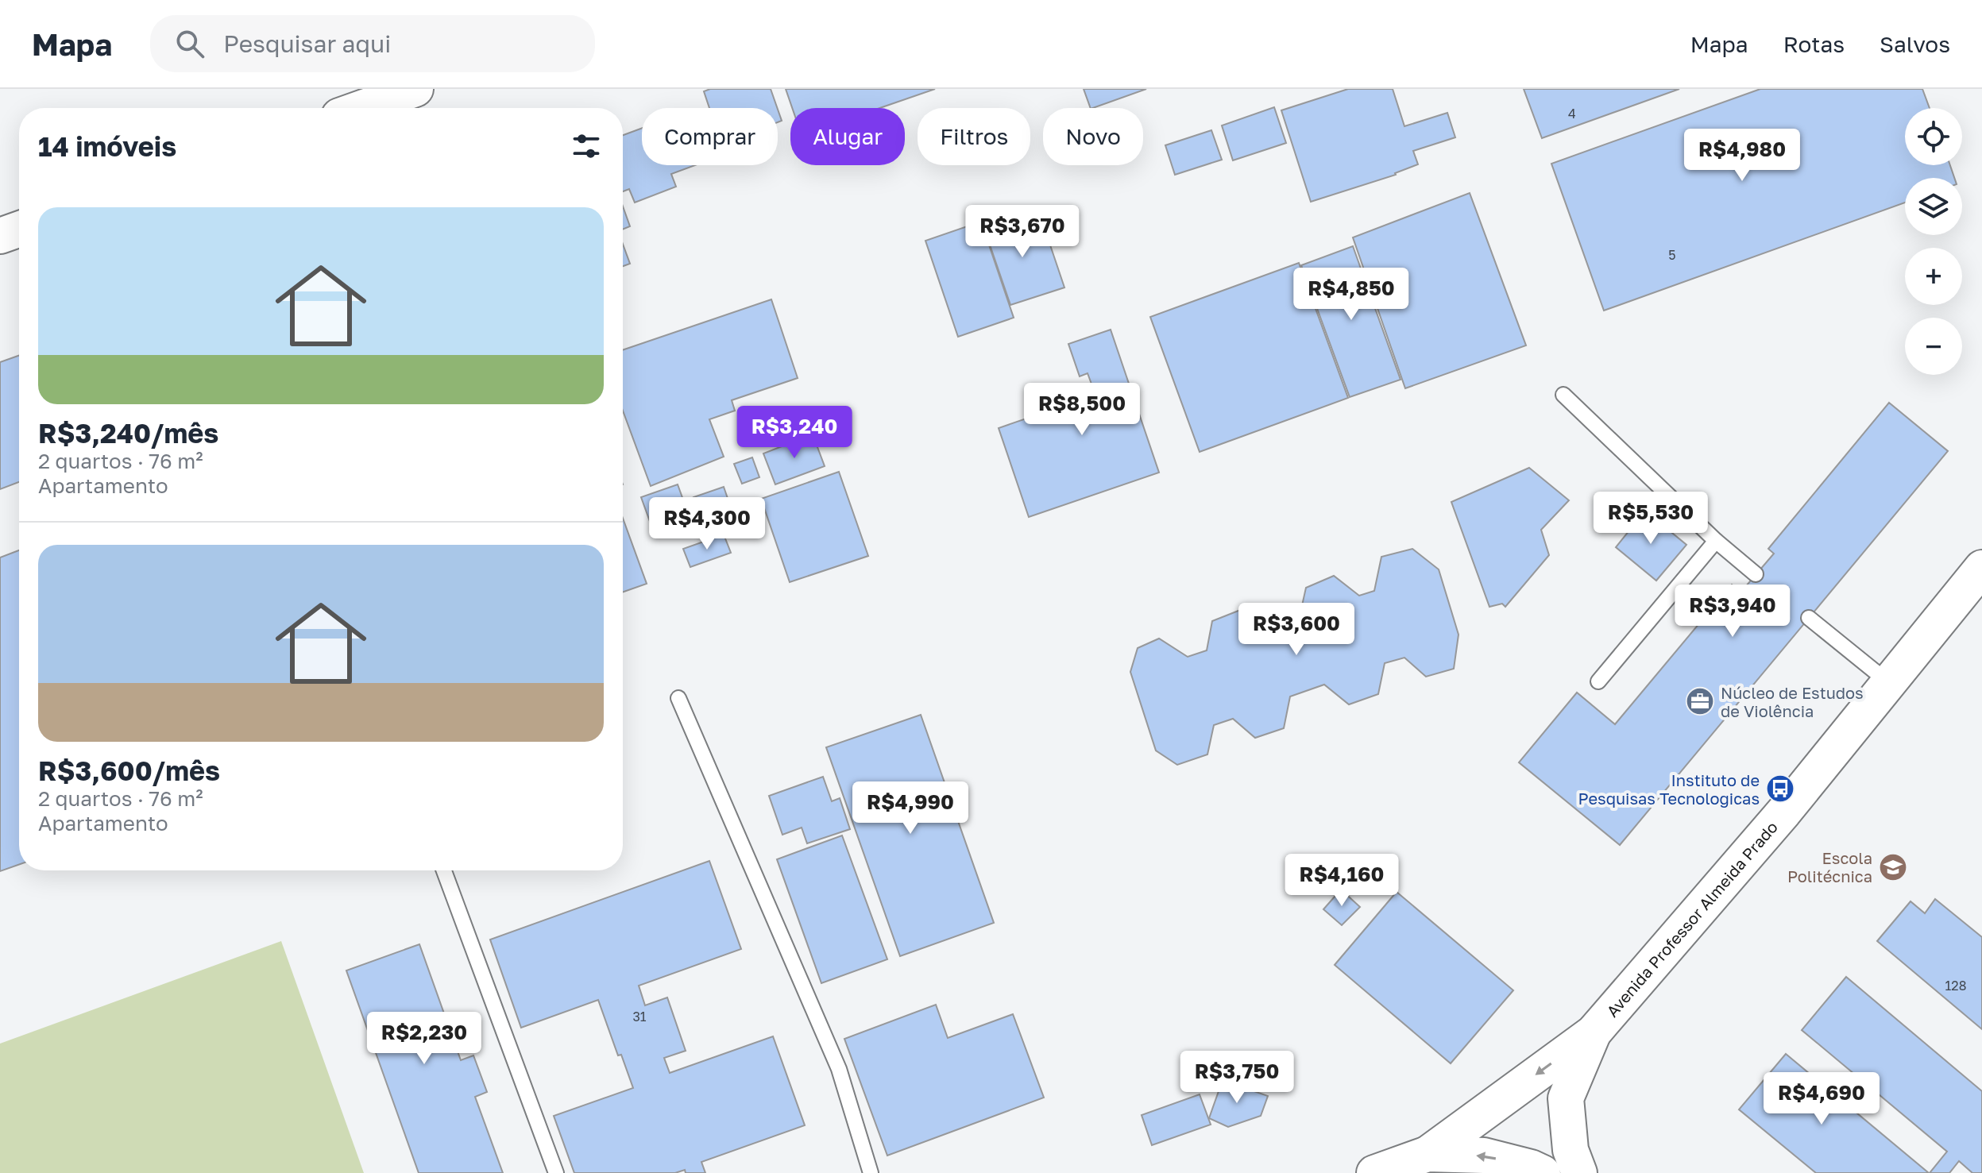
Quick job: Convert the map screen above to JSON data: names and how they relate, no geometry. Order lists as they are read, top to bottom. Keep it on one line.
{"streets":{"main road":["Avenida Professor Almeida Prado"]},"places":{"office":["Núcleo de Estudos de Violência"],"bus stop":["Instituto de Pesquisas Tecnologicas"],"school or university":["Escola Politécnica"]},"house_numbers":["4","5","128","31"],"page":{"header":"Mapa","search":"Pesquisar aqui","nav":["Mapa","Rotas","Salvos"],"map_buttons":["+","−"],"chip":["Comprar","Alugar","Filtros","Novo"],"heading":"14 imóveis","price":["R$4,980","R$3,670","R$4,850","R$8,500","R$3,240","R$5,530","R$4,300","R$3,940","R$3,600","R$4,990","R$4,160","R$2,230","R$3,750","R$4,690"],"list":[{"name":"R$3,240/mês","note":"2 quartos · 76 m² · Apartamento"},{"name":"R$3,600/mês","note":"2 quartos · 76 m² · Apartamento"}]}}
